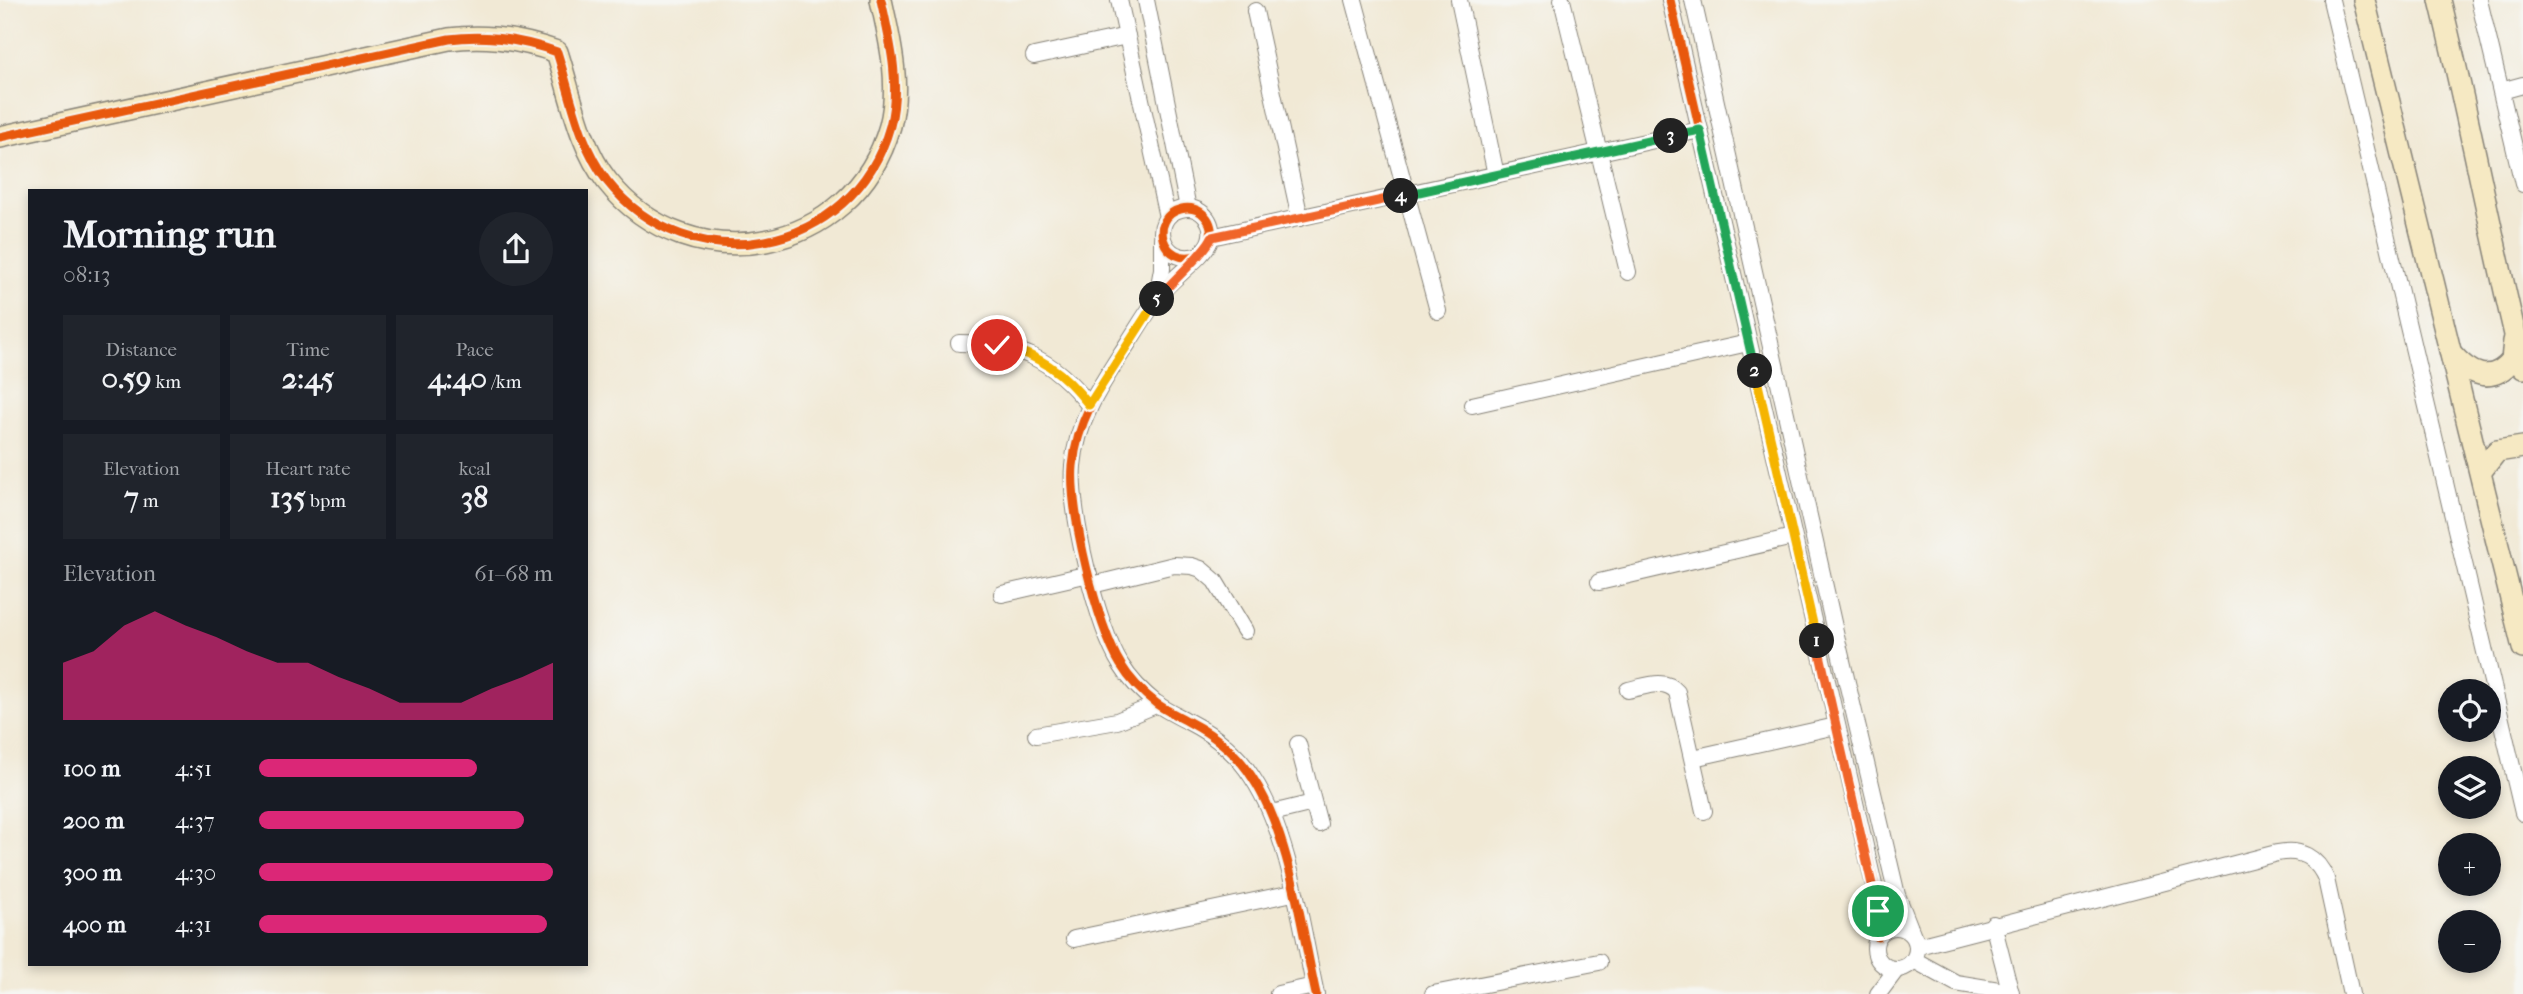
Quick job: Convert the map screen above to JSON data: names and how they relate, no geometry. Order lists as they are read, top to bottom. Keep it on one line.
{"page":{"pins":["3","4","5","2","1"],"heading":["Morning run","08:13"],"stats":[["Distance","0.59 km"],["Time","2:45"],["Pace","4:40 /km"],["Elevation","7 m"],["Heart rate","135 bpm"],["kcal","38"]],"chart":["Elevation","61–68 m"],"map_buttons":["+","−"],"list":[{"name":"100 m","note":"4:51"},{"name":"200 m","note":"4:37"},{"name":"300 m","note":"4:30"},{"name":"400 m","note":"4:31"}]}}
